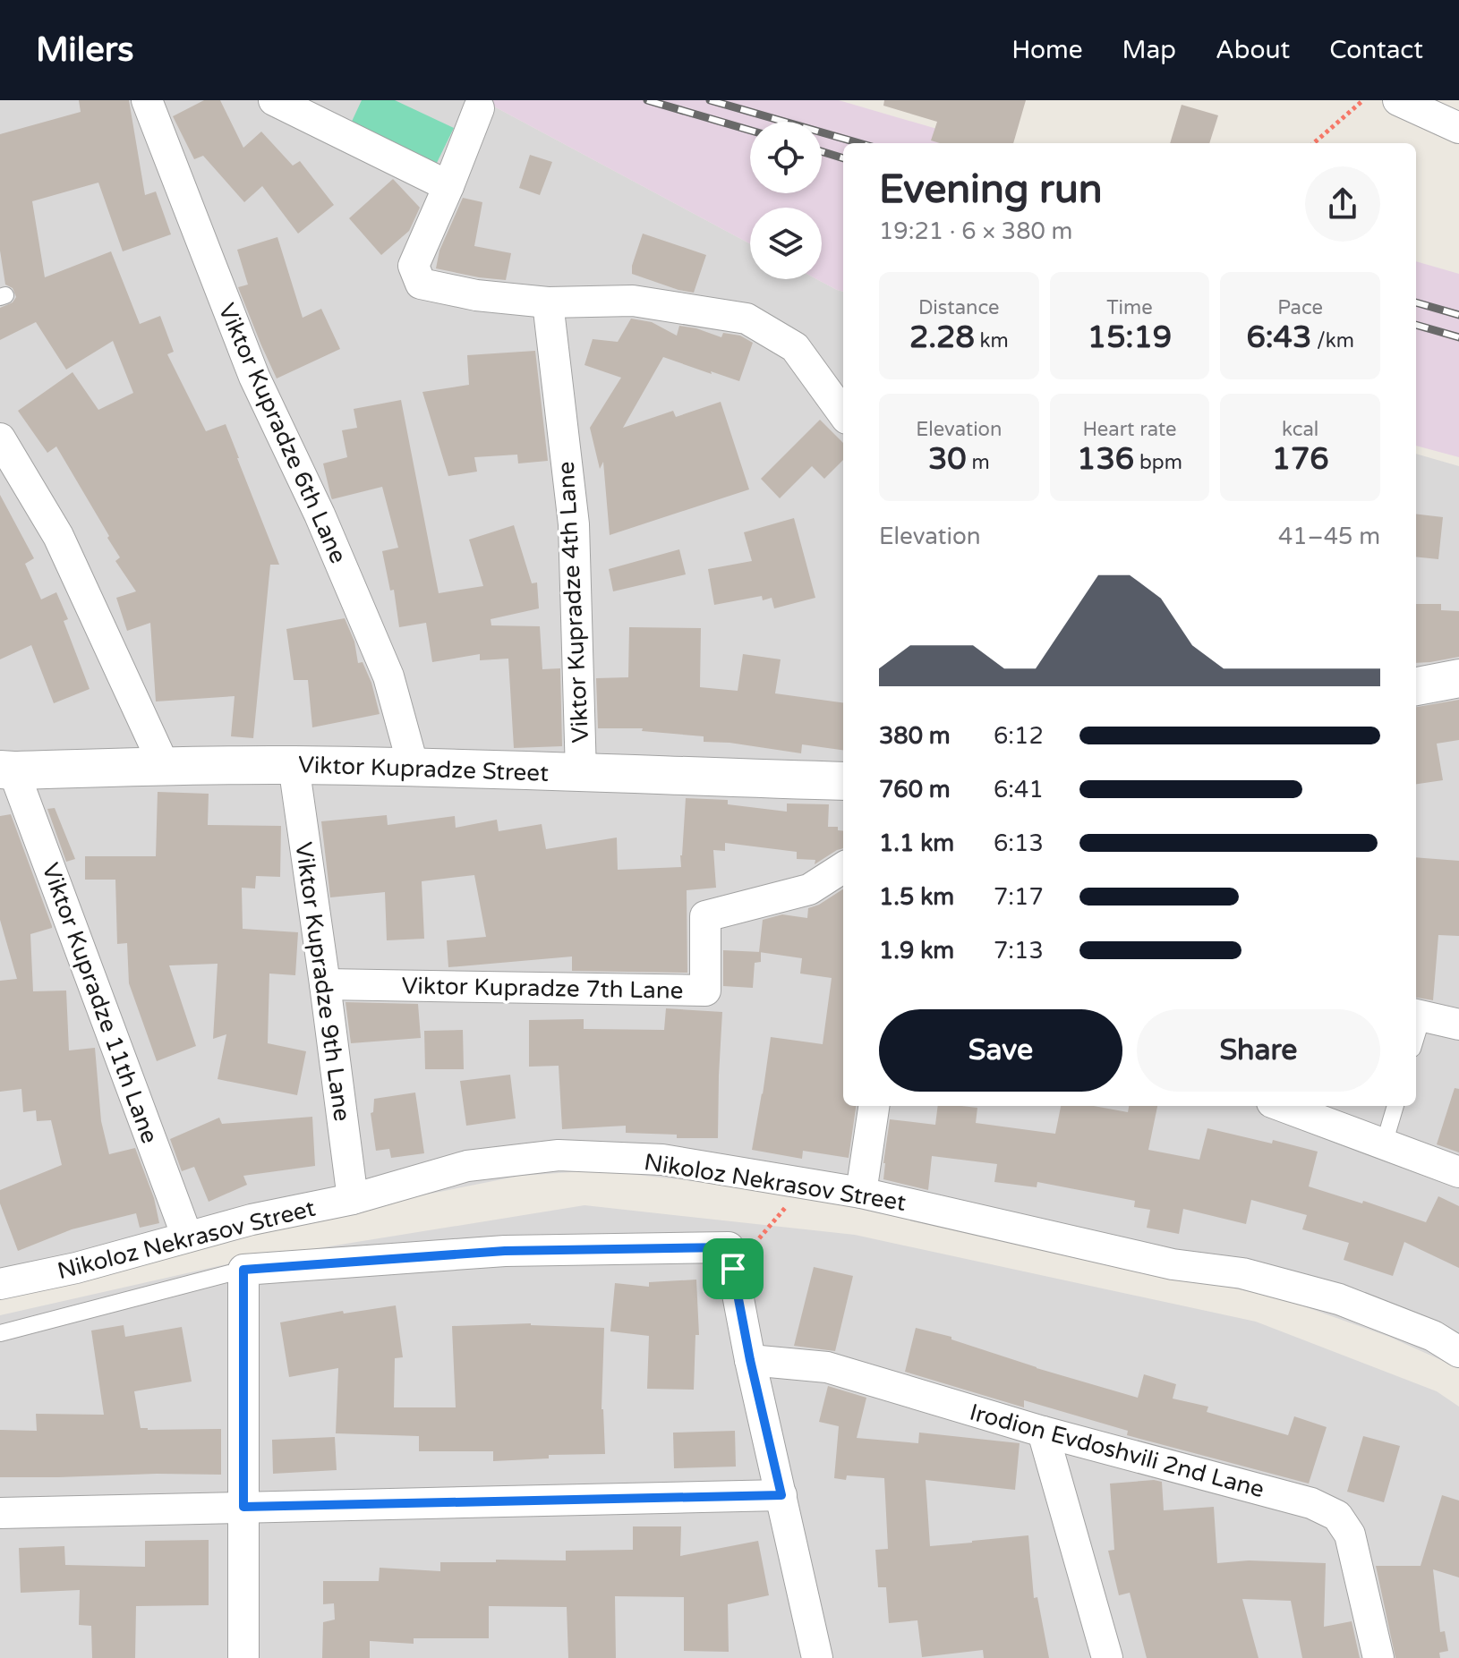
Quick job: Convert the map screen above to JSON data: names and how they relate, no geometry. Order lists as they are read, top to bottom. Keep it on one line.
{"streets":{"street":["Viktor Kupradze 6th Lane","Viktor Kupradze 4th Lane","Viktor Kupradze Street","Viktor Kupradze 9th Lane","Viktor Kupradze 7th Lane","Viktor Kupradze 11th Lane","Nikoloz Nekrasov Street","Irodion Evdoshvili 2nd Lane"]},"crossings":[["Viktor Kupradze 6th Lane","Viktor Kupradze Street"],["Viktor Kupradze 4th Lane","Viktor Kupradze Street"],["Viktor Kupradze Street","Viktor Kupradze 9th Lane"],["Viktor Kupradze Street","Viktor Kupradze 11th Lane"],["Viktor Kupradze 9th Lane","Viktor Kupradze 7th Lane"],["Viktor Kupradze 9th Lane","Nikoloz Nekrasov Street"],["Viktor Kupradze 11th Lane","Nikoloz Nekrasov Street"]],"page":{"header":"Milers","nav":["Home","Map","About","Contact"],"heading":["Evening run","19:21 · 6 × 380 m"],"stats":[["Distance","2.28 km"],["Time","15:19"],["Pace","6:43 /km"],["Elevation","30 m"],["Heart rate","136 bpm"],["kcal","176"]],"chart":["Elevation","41–45 m"],"list":[{"name":"380 m","note":"6:12"},{"name":"760 m","note":"6:41"},{"name":"1.1 km","note":"6:13"},{"name":"1.5 km","note":"7:17"},{"name":"1.9 km","note":"7:13"}],"buttons":["Save","Share"]}}
